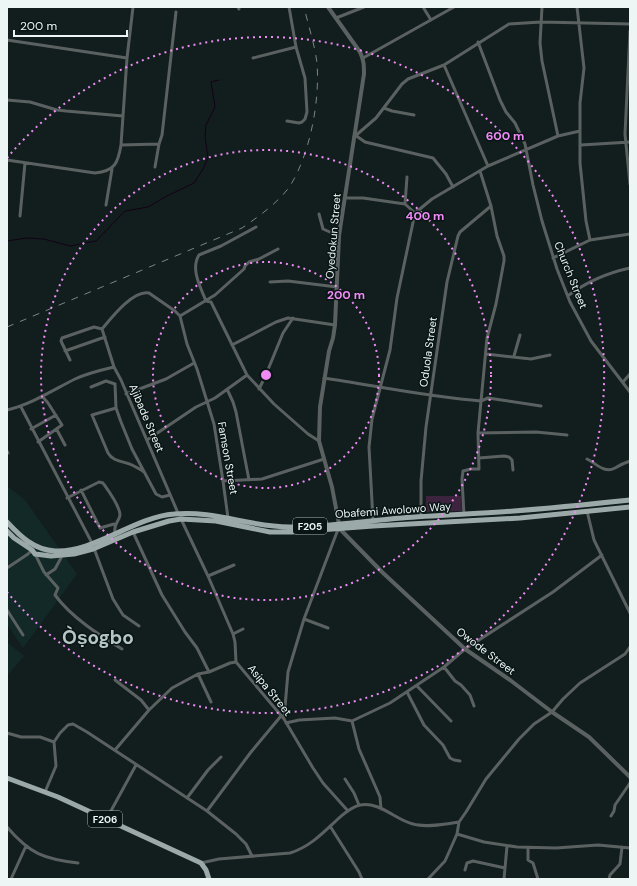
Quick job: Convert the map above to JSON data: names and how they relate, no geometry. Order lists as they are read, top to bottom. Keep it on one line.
{"streets":{"main road":["Obafemi Awolowo Way","F205","F206"],"street":["Oyedokun Street","Church Street","Oduola Street","Ajibade Street","Famson Street","Owode Street","Asipa Street"]},"crossings":[["Oyedokun Street","Obafemi Awolowo Way"],["Oyedokun Street","Owode Street"],["Oduola Street","Obafemi Awolowo Way"],["Ajibade Street","Famson Street"],["Ajibade Street","Obafemi Awolowo Way"],["Famson Street","Obafemi Awolowo Way"],["Obafemi Awolowo Way","Owode Street"],["Obafemi Awolowo Way","Asipa Street"]],"districts":["Òṣogbo"],"scale_bar":"200 m","rings":["600 m","400 m","200 m"]}
